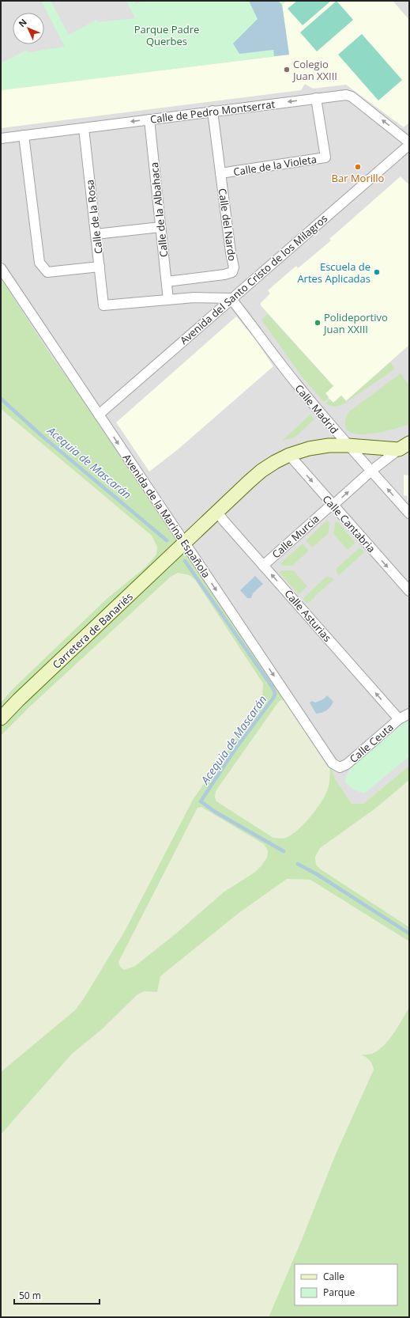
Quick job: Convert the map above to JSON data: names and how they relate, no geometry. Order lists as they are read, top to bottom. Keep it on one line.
{"streets":{"street":["Calle de Pedro Montserrat","Calle de la Violeta","Calle de la Albahaca","Calle de la Rosa","Calle del Nardo","Avenida del Santo Cristo de los Milagros","Calle Madrid","Avenida de la Marina Española","Calle Cantabria","Calle Murcia","Calle Asturias","Carretera de Banariés","Calle Ceuta"]},"crossings":[["Calle de Pedro Montserrat","Calle de la Violeta"],["Calle de Pedro Montserrat","Calle de la Albahaca"],["Calle de Pedro Montserrat","Calle de la Rosa"],["Calle de Pedro Montserrat","Calle del Nardo"],["Calle de Pedro Montserrat","Avenida del Santo Cristo de los Milagros"],["Calle de la Violeta","Calle del Nardo"],["Calle de la Albahaca","Calle de la Rosa"],["Calle de la Albahaca","Calle del Nardo"],["Avenida del Santo Cristo de los Milagros","Calle Madrid"],["Avenida del Santo Cristo de los Milagros","Avenida de la Marina Española"],["Calle Madrid","Calle Murcia"],["Calle Madrid","Carretera de Banariés"],["Avenida de la Marina Española","Carretera de Banariés"],["Avenida de la Marina Española","Calle Ceuta"],["Calle Cantabria","Calle Murcia"],["Calle Cantabria","Carretera de Banariés"],["Calle Murcia","Calle Asturias"],["Calle Murcia","Carretera de Banariés"],["Calle Asturias","Carretera de Banariés"],["Calle Asturias","Calle Ceuta"]],"one_way":["Calle de Pedro Montserrat","Avenida de la Marina Española","Calle Cantabria","Calle Asturias"],"water":["Acequia de Mascarán"],"parks":["Parque Padre Querbes"],"places":["Colegio Juan XXIII","Bar Morillo","Escuela de Artes Aplicadas","Polideportivo Juan XXIII"],"legend":["Calle","Parque"],"scale_bar":"50 m","north":"top left"}
